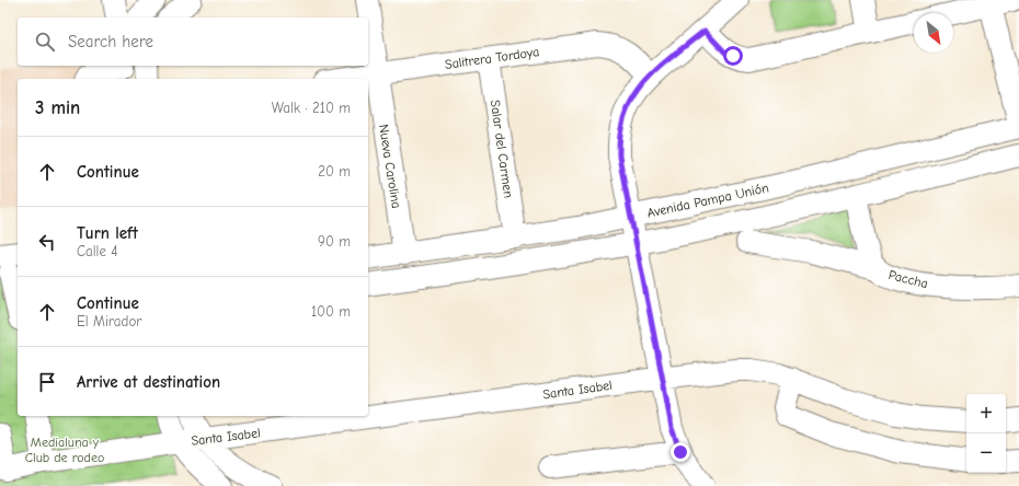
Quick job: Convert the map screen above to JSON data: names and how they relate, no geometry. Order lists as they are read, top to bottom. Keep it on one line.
{"streets":{"street":["Salitrera Tordoya","Salar del Carmen","Nueva Carolina","Avenida Pampa Unión","Paccha","Santa Isabel"]},"crossings":[["Salitrera Tordoya","Salar del Carmen"],["Salitrera Tordoya","Nueva Carolina"],["Salar del Carmen","Avenida Pampa Unión"],["Nueva Carolina","Avenida Pampa Unión"],["Avenida Pampa Unión","Paccha"]],"parks":["Medialuna y Club de rodeo"],"north":"bottom right","page":{"search":"Search here","heading":["3 min","Walk · 210 m"],"list":[["Continue","20 m"],["Turn left","Calle 4","90 m"],["Continue","El Mirador","100 m"],"Arrive at destination"],"map_buttons":["+","−"]}}
